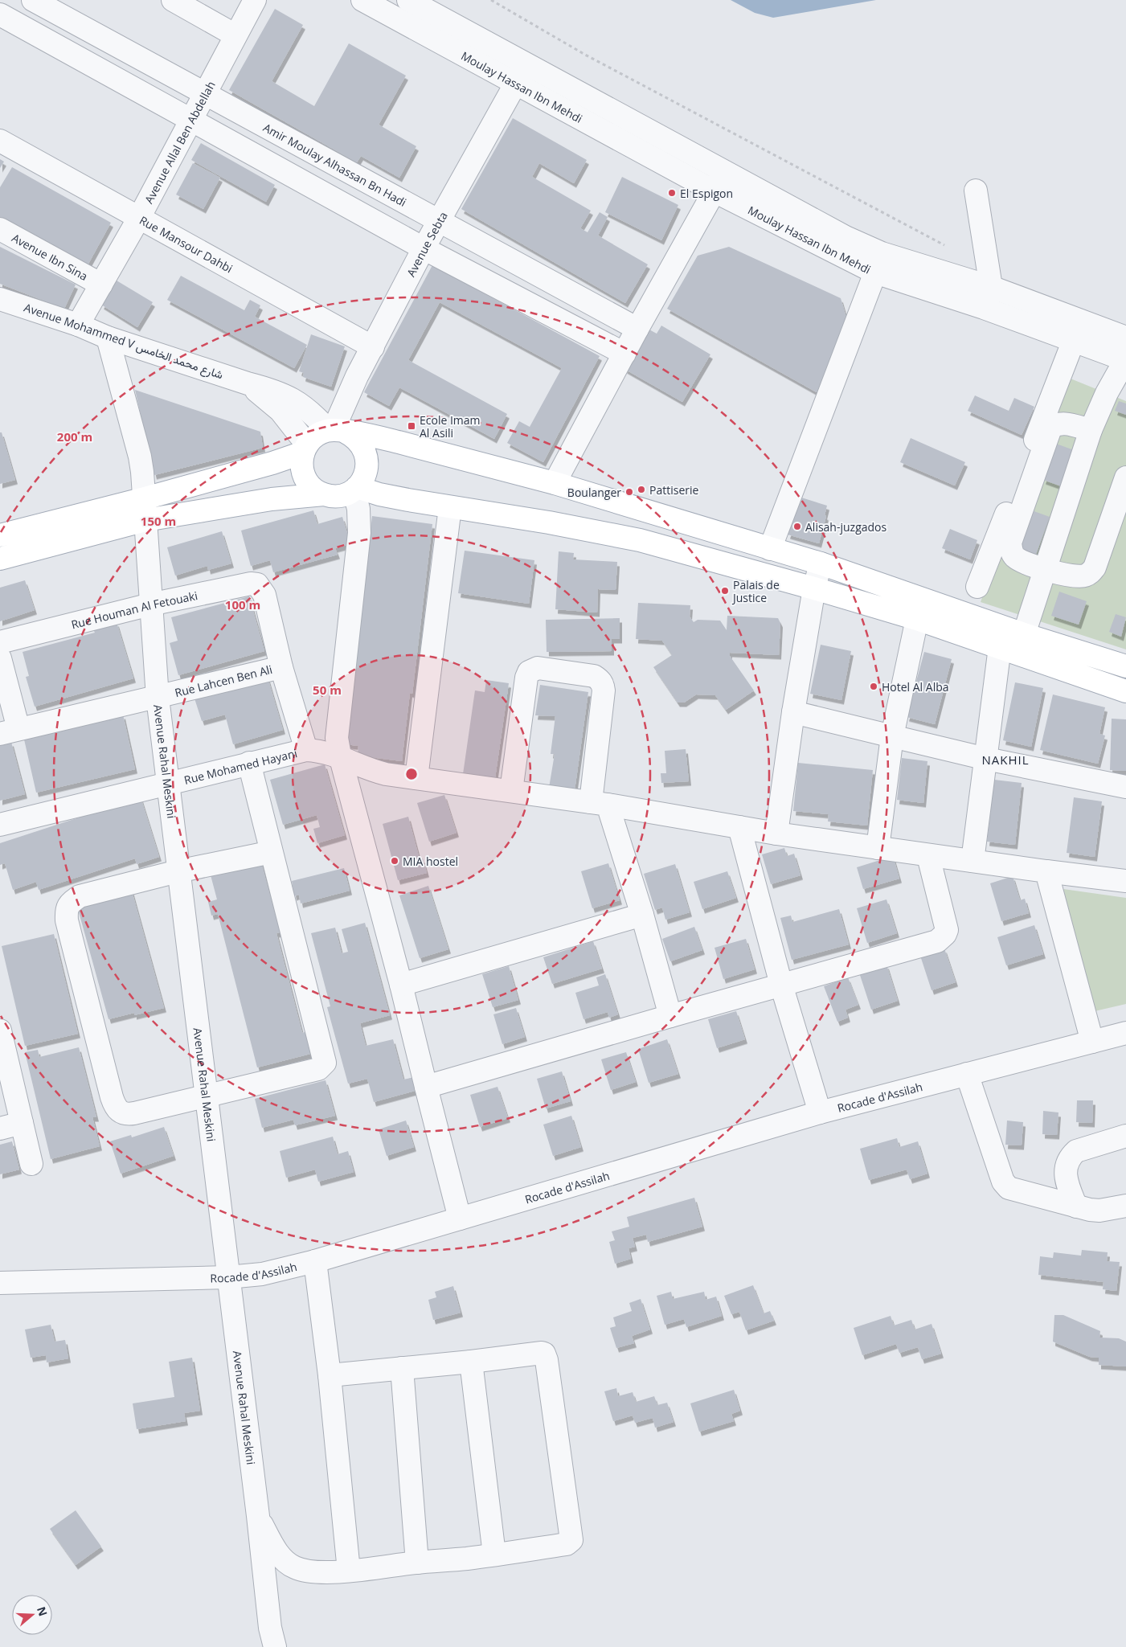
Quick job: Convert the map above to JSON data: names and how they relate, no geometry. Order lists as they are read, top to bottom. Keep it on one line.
{"streets":{"street":["Moulay Hassan Ibn Mehdi","Avenue Allal Ben Abdellah","Amir Moulay Alhassan Bn Hadi","Rue Mansour Dahbi","Avenue Sebta","Avenue Ibn Sina","Avenue Mohammed V شارع محمد الخامس","Rue Houman Al Fetouaki","Rue Lahcen Ben Ali","Avenue Rahal Meskini","Rue Mohamed Hayani","Rocade d'Assilah"]},"crossings":[["Moulay Hassan Ibn Mehdi","Avenue Sebta"],["Avenue Allal Ben Abdellah","Amir Moulay Alhassan Bn Hadi"],["Avenue Allal Ben Abdellah","Rue Mansour Dahbi"],["Avenue Allal Ben Abdellah","Avenue Ibn Sina"],["Avenue Allal Ben Abdellah","Avenue Mohammed V شارع محمد الخامس"],["Amir Moulay Alhassan Bn Hadi","Avenue Sebta"],["Rue Mansour Dahbi","Avenue Sebta"],["Avenue Sebta","Avenue Mohammed V شارع محمد الخامس"],["Avenue Mohammed V شارع محمد الخامس","Avenue Rahal Meskini"],["Rue Houman Al Fetouaki","Rue Lahcen Ben Ali"],["Rue Houman Al Fetouaki","Avenue Rahal Meskini"],["Rue Lahcen Ben Ali","Avenue Rahal Meskini"],["Avenue Rahal Meskini","Rue Mohamed Hayani"],["Avenue Rahal Meskini","Rocade d'Assilah"]],"districts":["NAKHIL"],"places":{"other":["El Espigon","Pattiserie","Boulanger","Alisah-juzgados","Palais de Justice","Hotel Al Alba","MIA hostel"],"transit":["Ecole Imam Al Asili"]},"north":"right","rings":["200 m","150 m","100 m","50 m"]}
